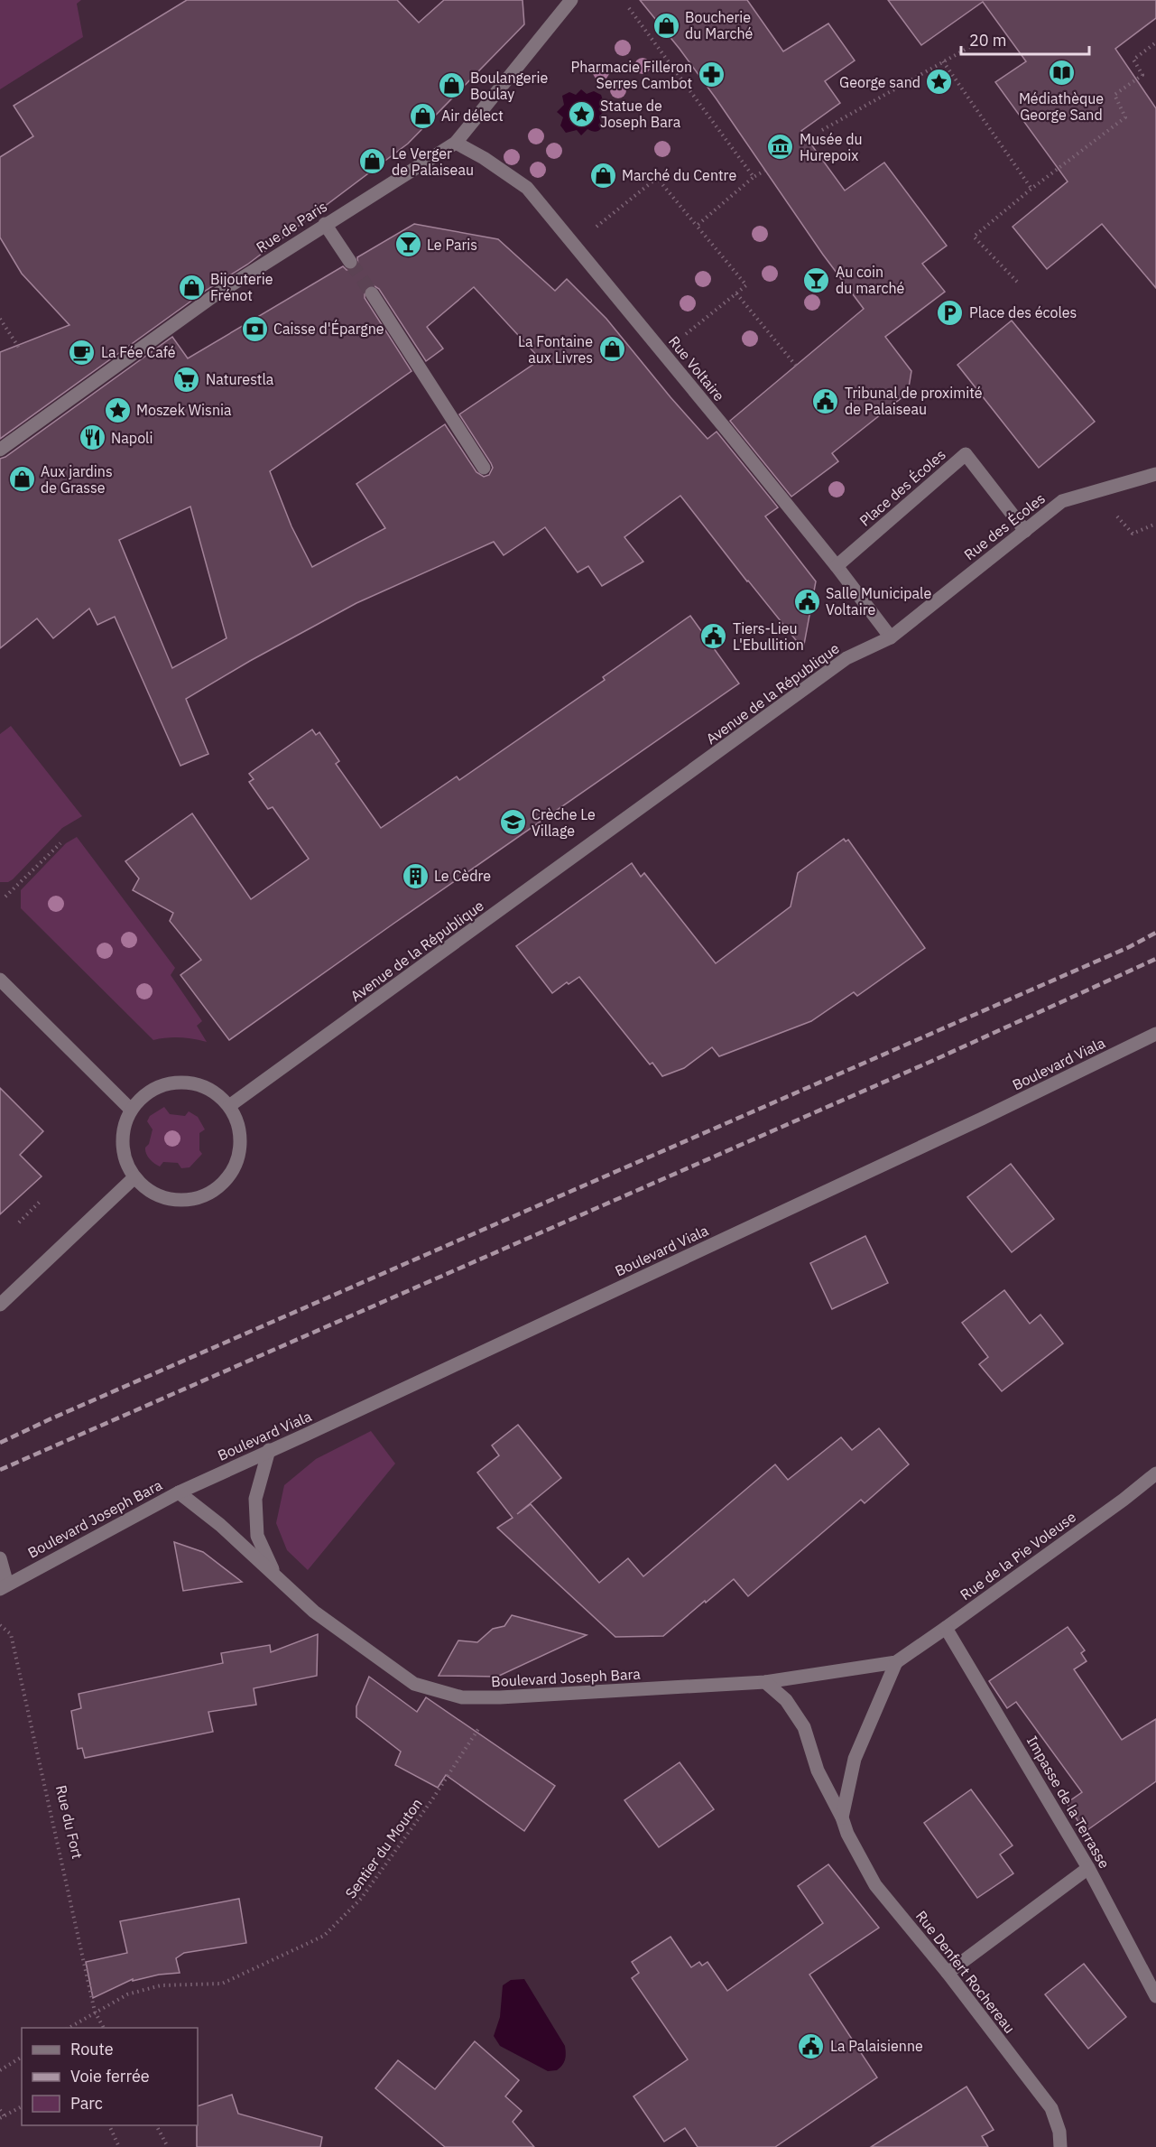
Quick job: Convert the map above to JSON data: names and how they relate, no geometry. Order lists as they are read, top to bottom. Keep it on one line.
{"streets":{"street":["Rue de Paris","Rue Voltaire","Place des Écoles","Rue des Écoles","Avenue de la République","Boulevard Viala","Boulevard Joseph Bara","Rue de la Pie Voleuse","Impasse de la Terrasse","Rue Denfert Rochereau"],"path":["Rue du Fort","Sentier du Mouton"]},"crossings":[["Rue de Paris","Rue Voltaire"],["Rue Voltaire","Place des Écoles"],["Rue Voltaire","Rue des Écoles"],["Rue Voltaire","Avenue de la République"],["Place des Écoles","Rue des Écoles"],["Rue des Écoles","Avenue de la République"],["Boulevard Viala","Boulevard Joseph Bara"],["Boulevard Joseph Bara","Rue de la Pie Voleuse"],["Boulevard Joseph Bara","Sentier du Mouton"],["Boulevard Joseph Bara","Rue Denfert Rochereau"],["Rue de la Pie Voleuse","Impasse de la Terrasse"],["Rue du Fort","Sentier du Mouton"]],"places":{"shop":["Boucherie du Marché","Boulangerie Boulay","Air délect","Le Verger de Palaiseau","Marché du Centre","Bijouterie Frénot","La Fontaine aux Livres","Aux jardins de Grasse"],"library":["Médiathèque George Sand"],"pharmacy":["Pharmacie Filleron Serres Cambot"],"place":["George sand","Statue de Joseph Bara","Moszek Wisnia"],"museum":["Musée du Hurepoix"],"bar":["Le Paris","Au coin du marché"],"parking":["Place des écoles"],"bank":["Caisse d'Épargne"],"cafe":["La Fée Café"],"supermarket":["Naturestla"],"public building":["Tribunal de proximité de Palaiseau","Salle Municipale Voltaire","Tiers-Lieu L'Ebullition","La Palaisienne"],"restaurant":["Napoli"],"school or university":["Crèche Le Village"],"building":["Le Cèdre"]},"legend":["Route","Voie ferrée","Parc"],"scale_bar":"20 m"}
